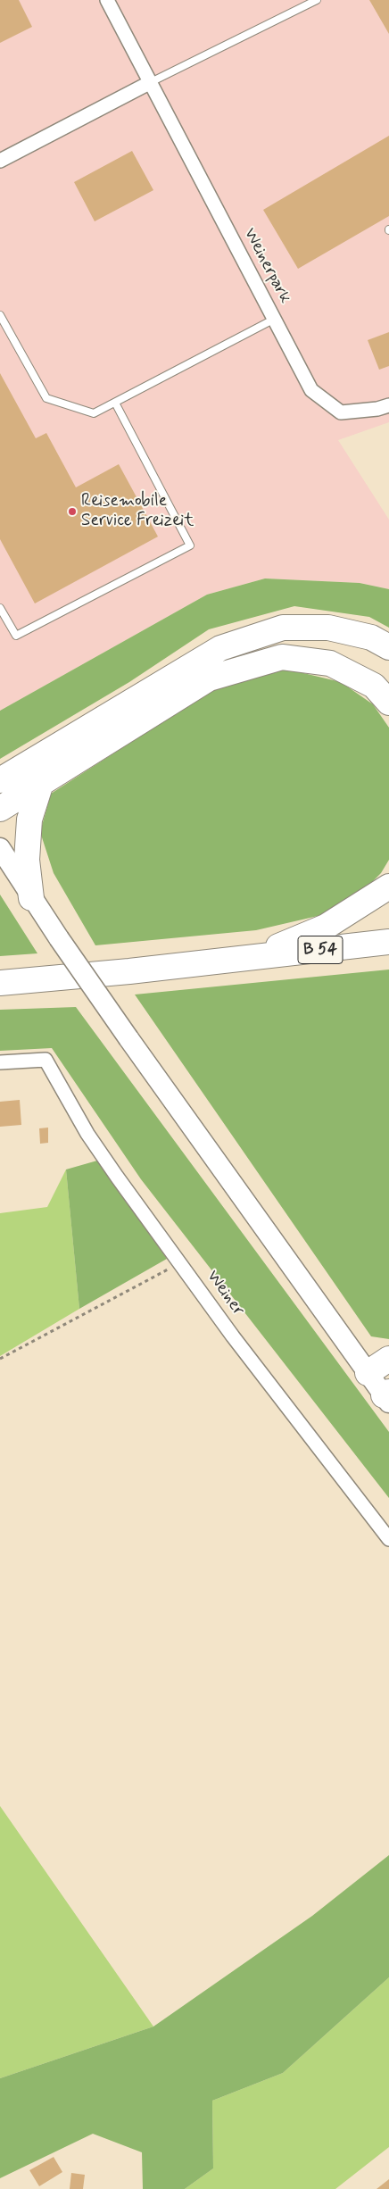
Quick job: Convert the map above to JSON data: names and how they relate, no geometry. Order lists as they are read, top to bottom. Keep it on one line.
{"streets":{"highway":["B 54"],"street":["Weinerpark","Weiner"]},"places":["Reisemobile Service Freizeit"]}
